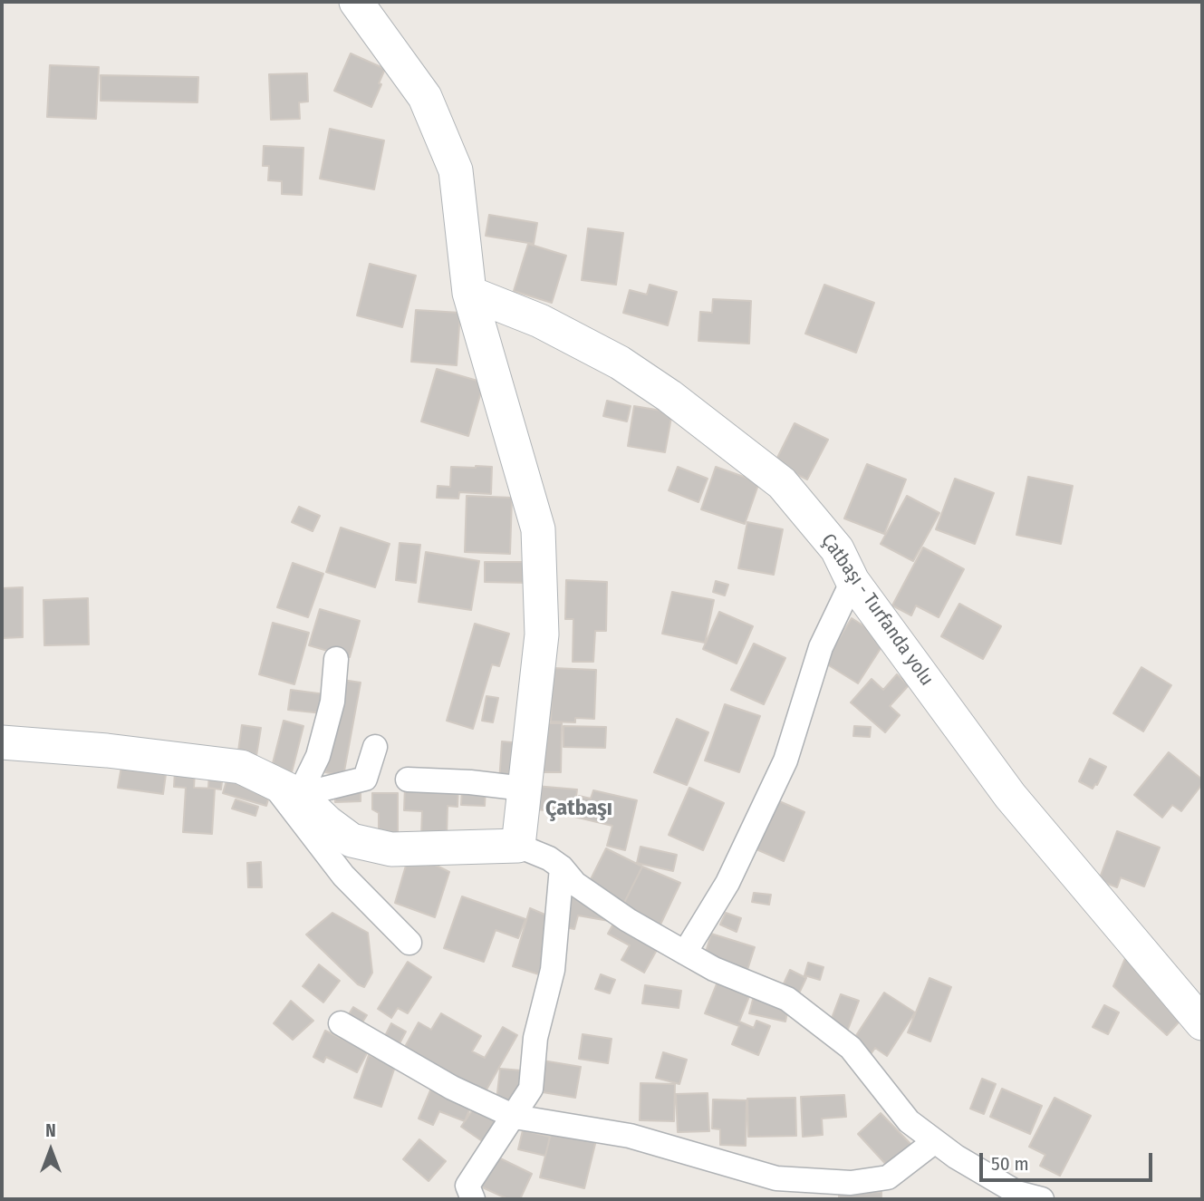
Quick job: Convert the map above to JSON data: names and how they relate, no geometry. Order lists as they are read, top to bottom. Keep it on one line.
{"streets":{"street":["Çatbaşı - Turfanda yolu"]},"districts":["Çatbaşı"],"scale_bar":"50 m","north":"top"}
